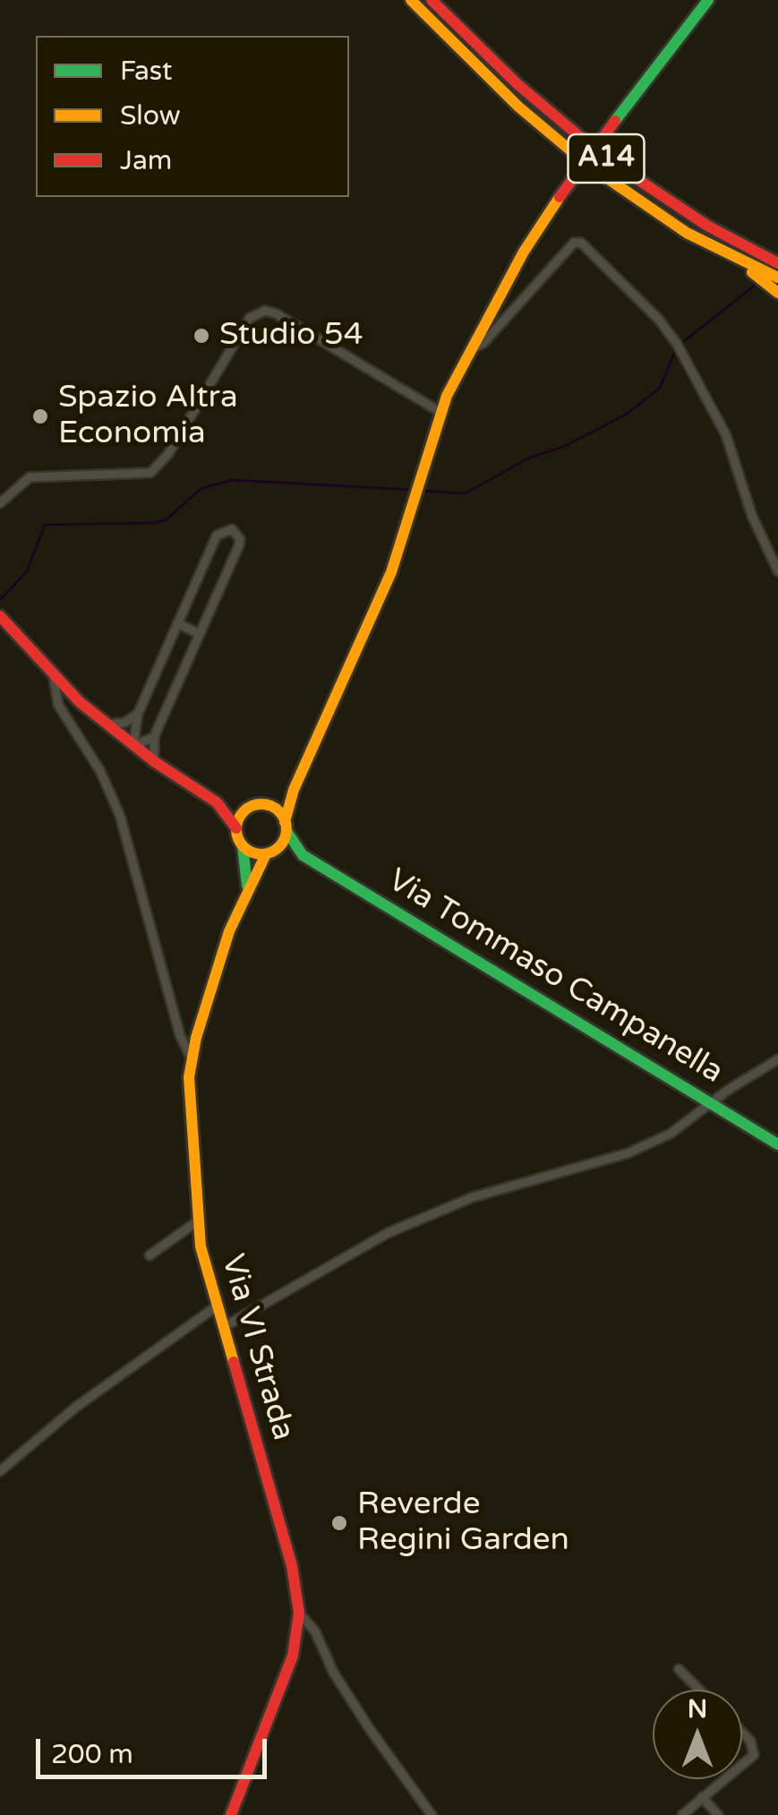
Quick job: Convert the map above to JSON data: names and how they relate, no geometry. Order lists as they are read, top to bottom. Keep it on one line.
{"streets":{"main road":["A14","Via Tommaso Campanella","Via VI Strada"]},"crossings":[["Via Tommaso Campanella","Via VI Strada"]],"places":["Studio 54","Spazio Altra Economia","Reverde Regini Garden"],"legend":["Fast","Slow","Jam"],"scale_bar":"200 m","north":"top"}
